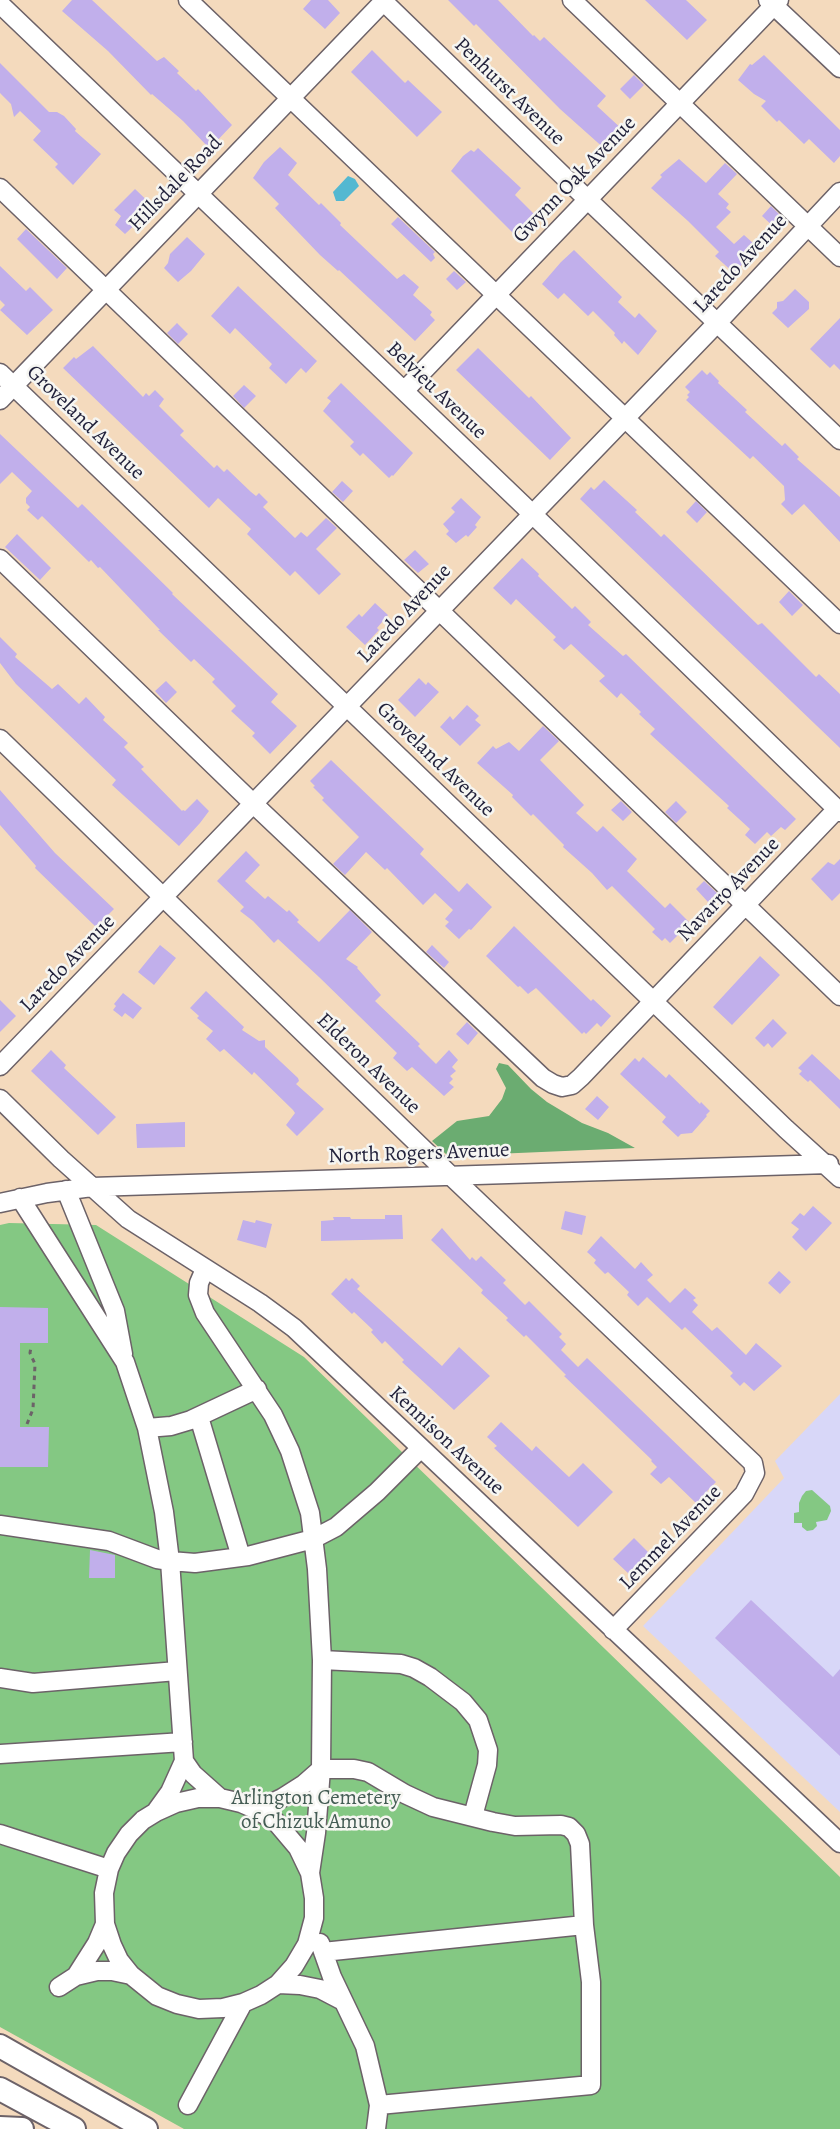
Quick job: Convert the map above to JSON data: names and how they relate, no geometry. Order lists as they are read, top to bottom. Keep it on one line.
{"streets":{"street":["Penhurst Avenue","Gwynn Oak Avenue","Hillsdale Road","Laredo Avenue","Belvieu Avenue","Groveland Avenue","Navarro Avenue","Elderon Avenue","North Rogers Avenue","Kennison Avenue","Lemmel Avenue"]},"crossings":[["Penhurst Avenue","Gwynn Oak Avenue"],["Penhurst Avenue","Hillsdale Road"],["Penhurst Avenue","Laredo Avenue"],["Gwynn Oak Avenue","Belvieu Avenue"],["Hillsdale Road","Belvieu Avenue"],["Hillsdale Road","Groveland Avenue"],["Laredo Avenue","Belvieu Avenue"],["Laredo Avenue","Groveland Avenue"],["Laredo Avenue","Navarro Avenue"],["Laredo Avenue","Elderon Avenue"],["Belvieu Avenue","Navarro Avenue"],["Groveland Avenue","Navarro Avenue"],["Groveland Avenue","North Rogers Avenue"],["Elderon Avenue","North Rogers Avenue"],["Elderon Avenue","Lemmel Avenue"],["North Rogers Avenue","Kennison Avenue"],["Kennison Avenue","Lemmel Avenue"]],"parks":["Arlington Cemetery of Chizuk Amuno"]}
